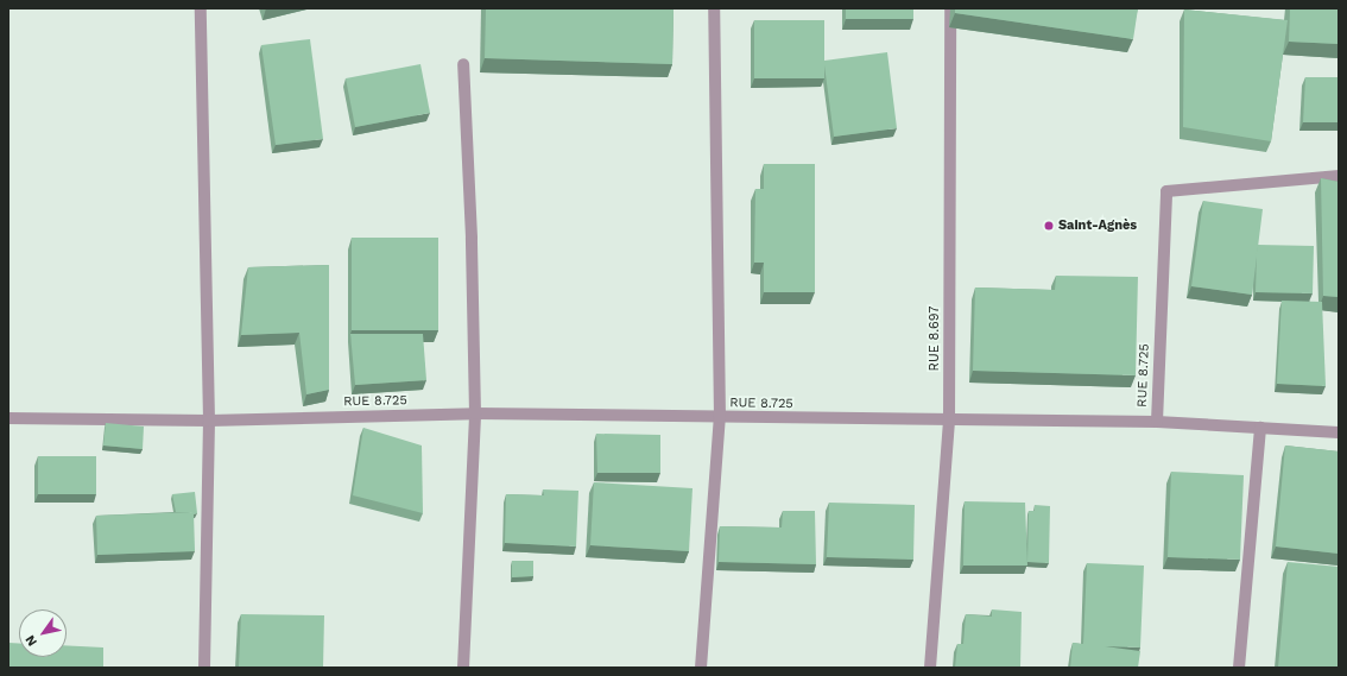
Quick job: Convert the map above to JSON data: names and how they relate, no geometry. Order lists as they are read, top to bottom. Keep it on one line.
{"streets":{"street":["RUE 8.697","RUE 8.725"]},"crossings":[["RUE 8.697","RUE 8.725"]],"places":["Saint-Agnès"],"north":"bottom left"}
